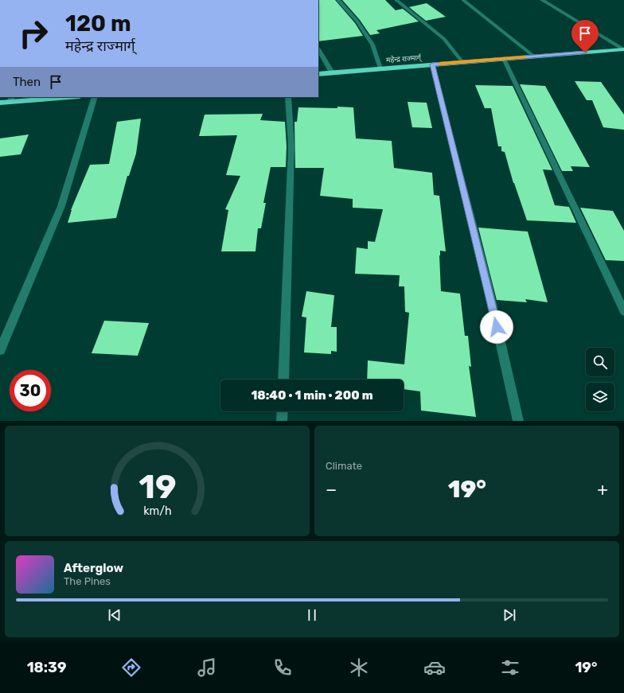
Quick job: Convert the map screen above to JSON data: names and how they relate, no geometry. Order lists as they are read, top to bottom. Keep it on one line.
{"streets":{"highway":["महेन्द्र राज्मार्ग्"]},"page":{"turn":["120 m","महेन्द्र राज्मार्ग्"],"then":"Then","limit":"30","trip":"18:40 · 1 min · 200 m","tile":"Climate","heat":["−","19°","+"],"song":["Afterglow","The Pines"],"tabs":["18:39","19°"],"gauge":["19","km/h"]}}
